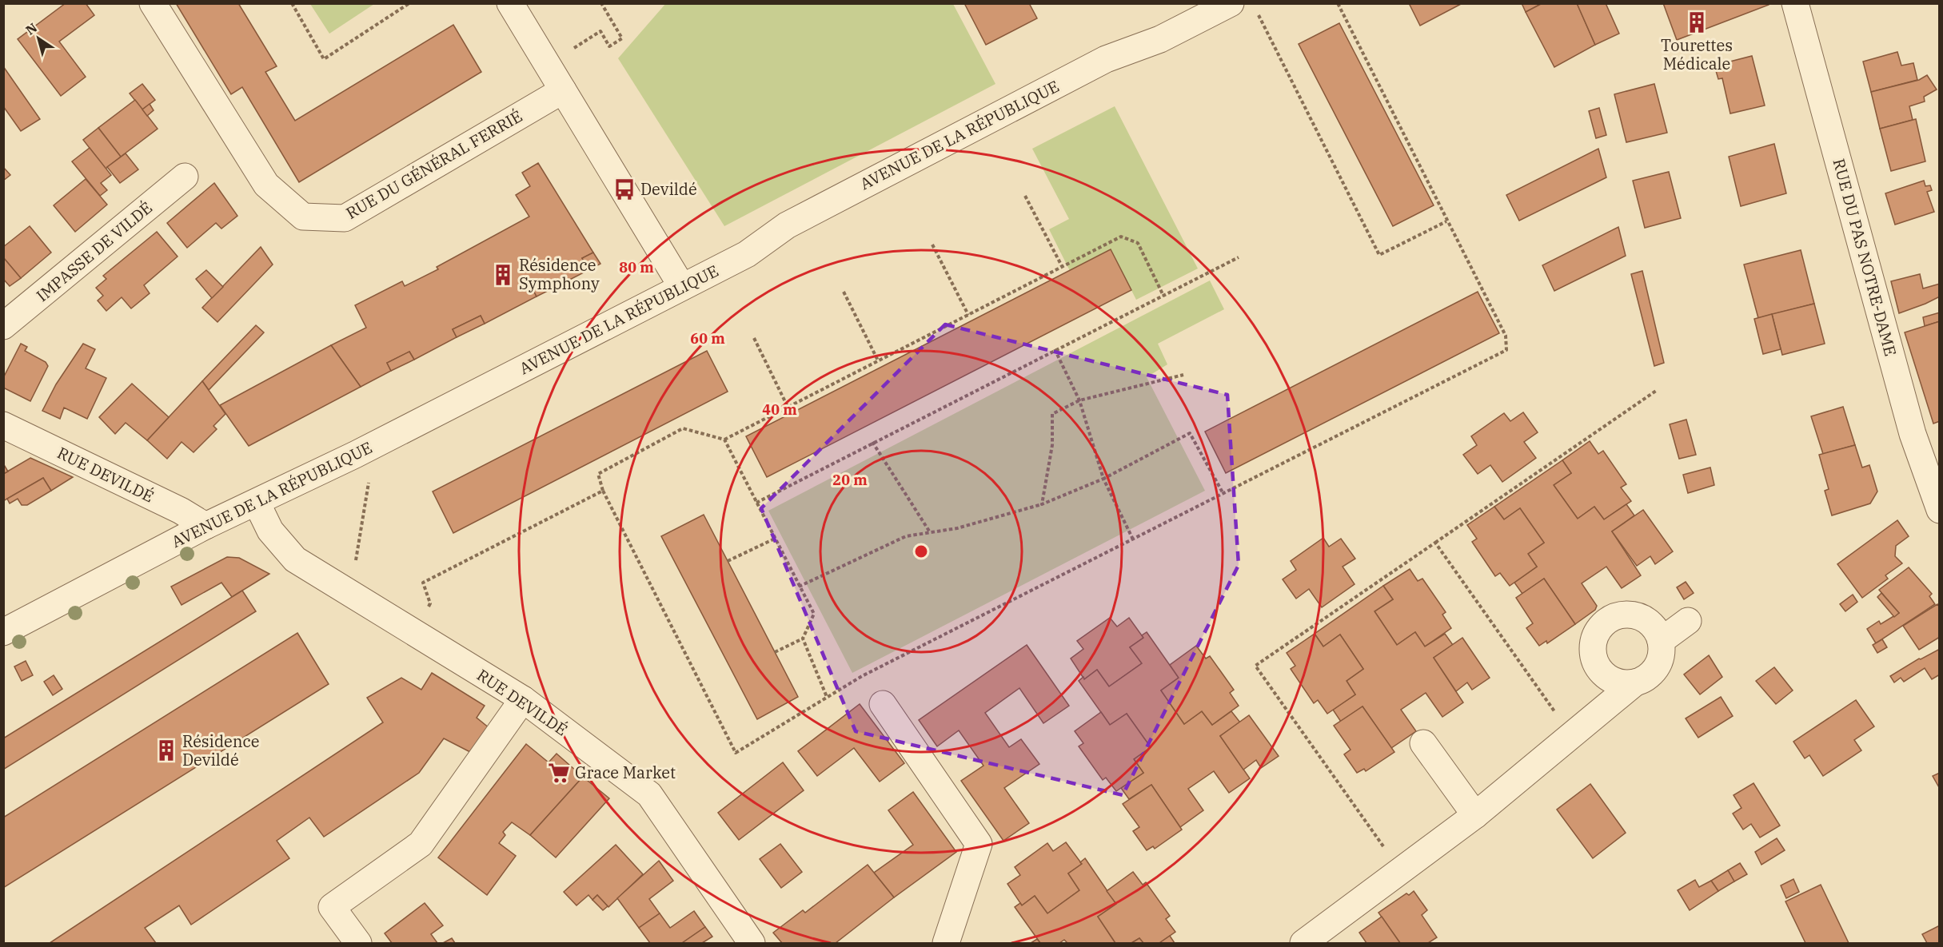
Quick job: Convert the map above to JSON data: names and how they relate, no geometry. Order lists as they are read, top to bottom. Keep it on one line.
{"streets":{"street":["AVENUE DE LA RÉPUBLIQUE","RUE DU GÉNÉRAL FERRIÉ","IMPASSE DE VILDÉ","RUE DU PAS NOTRE-DAME","RUE DEVILDÉ"]},"crossings":[["AVENUE DE LA RÉPUBLIQUE","RUE DEVILDÉ"]],"places":{"building":["Tourettes Médicale","Résidence Symphony","Résidence Devildé"],"bus stop":["Devildé"],"supermarket":["Grace Market"]},"north":"top left","rings":["80 m","60 m","40 m","20 m"]}
